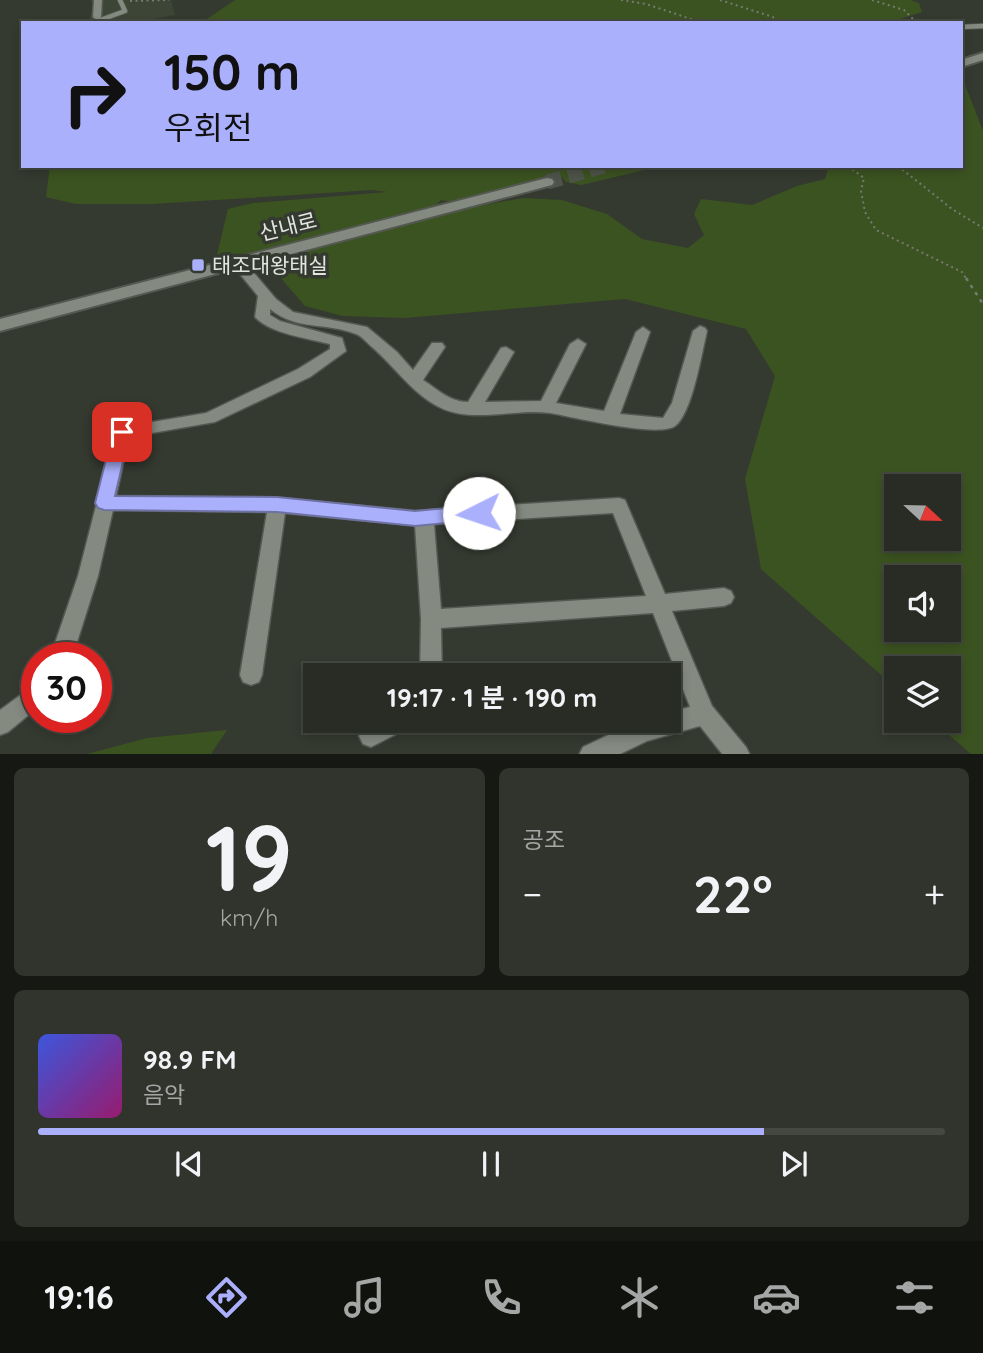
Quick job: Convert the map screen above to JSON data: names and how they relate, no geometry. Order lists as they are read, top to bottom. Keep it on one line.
{"streets":{"street":["산내로"]},"places":{"transit":["태조대왕태실"]},"north":"right","page":{"turn":["150 m","우회전"],"limit":"30","trip":"19:17 · 1 분 · 190 m","tile":[["19","km/h"],"공조"],"heat":["−","22°","+"],"song":["98.9 FM","음악"],"tabs":"19:16"}}
